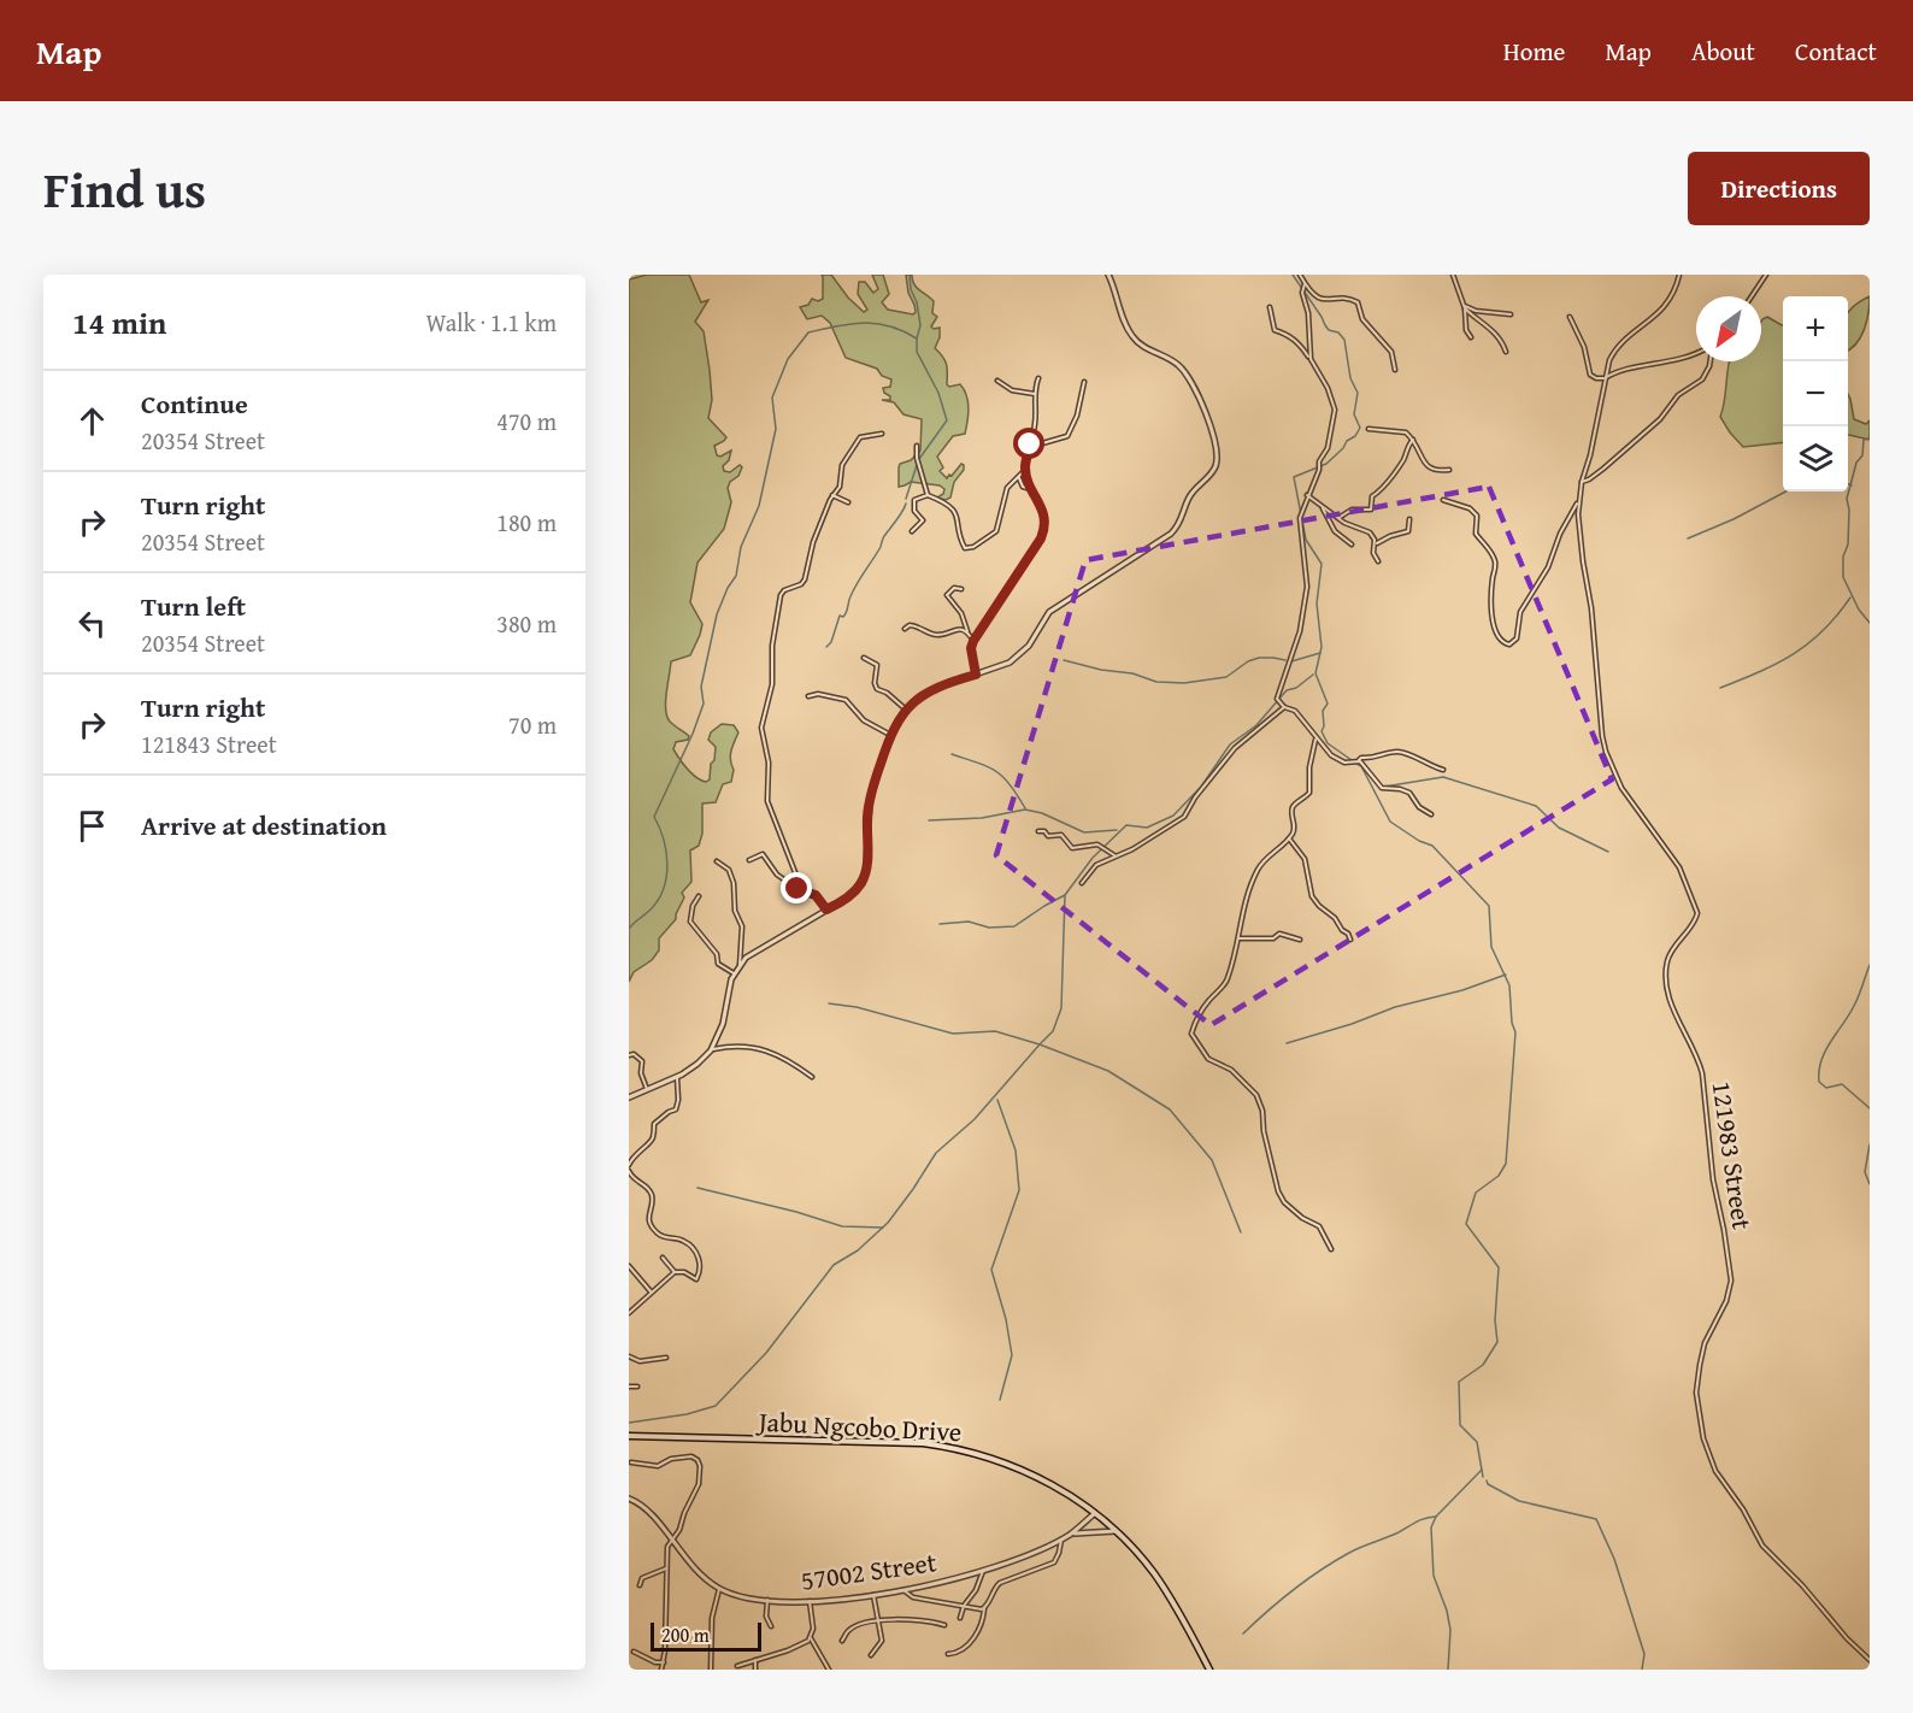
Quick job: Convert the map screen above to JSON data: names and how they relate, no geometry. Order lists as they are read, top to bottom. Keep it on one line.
{"streets":{"main road":["Jabu Ngcobo Drive"],"street":["121983 Street","57002 Street"]},"crossings":[["Jabu Ngcobo Drive","57002 Street"]],"scale_bar":"200 m","north":"bottom left","page":{"header":"Map","nav":["Home","Map","About","Contact"],"title":"Find us","buttons":"Directions","heading":["14 min","Walk · 1.1 km"],"map_buttons":["+","−"],"list":[["Continue","20354 Street","470 m"],["Turn right","20354 Street","180 m"],["Turn left","20354 Street","380 m"],["Turn right","121843 Street","70 m"],"Arrive at destination"],"scale":"200 m"}}
